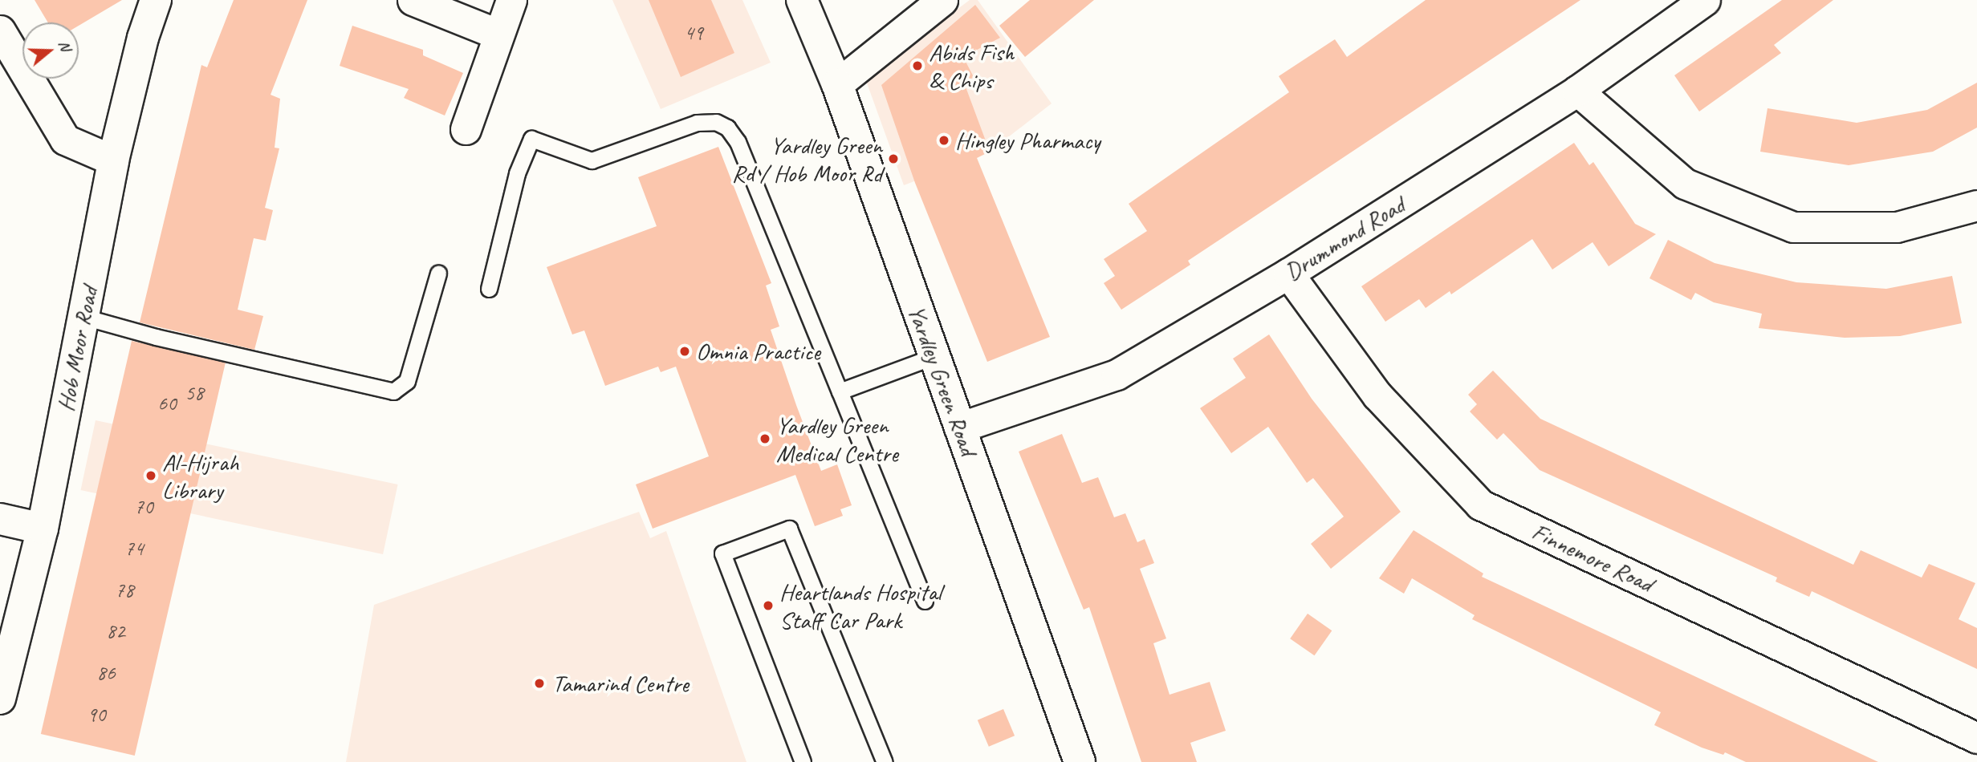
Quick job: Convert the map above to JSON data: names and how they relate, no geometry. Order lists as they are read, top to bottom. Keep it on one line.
{"streets":{"street":["Drummond Road","Hob Moor Road","Yardley Green Road","Finnemore Road"]},"crossings":[["Drummond Road","Yardley Green Road"],["Drummond Road","Finnemore Road"]],"places":["Abids Fish & Chips","Hingley Pharmacy","Yardley Green Rd / Hob Moor Rd","Omnia Practice","Yardley Green Medical Centre","Al-Hijrah Library","Heartlands Hospital Staff Car Park","Tamarind Centre"],"house_numbers":["49","58","60","70","74","78","82","86","90"],"north":"right"}
